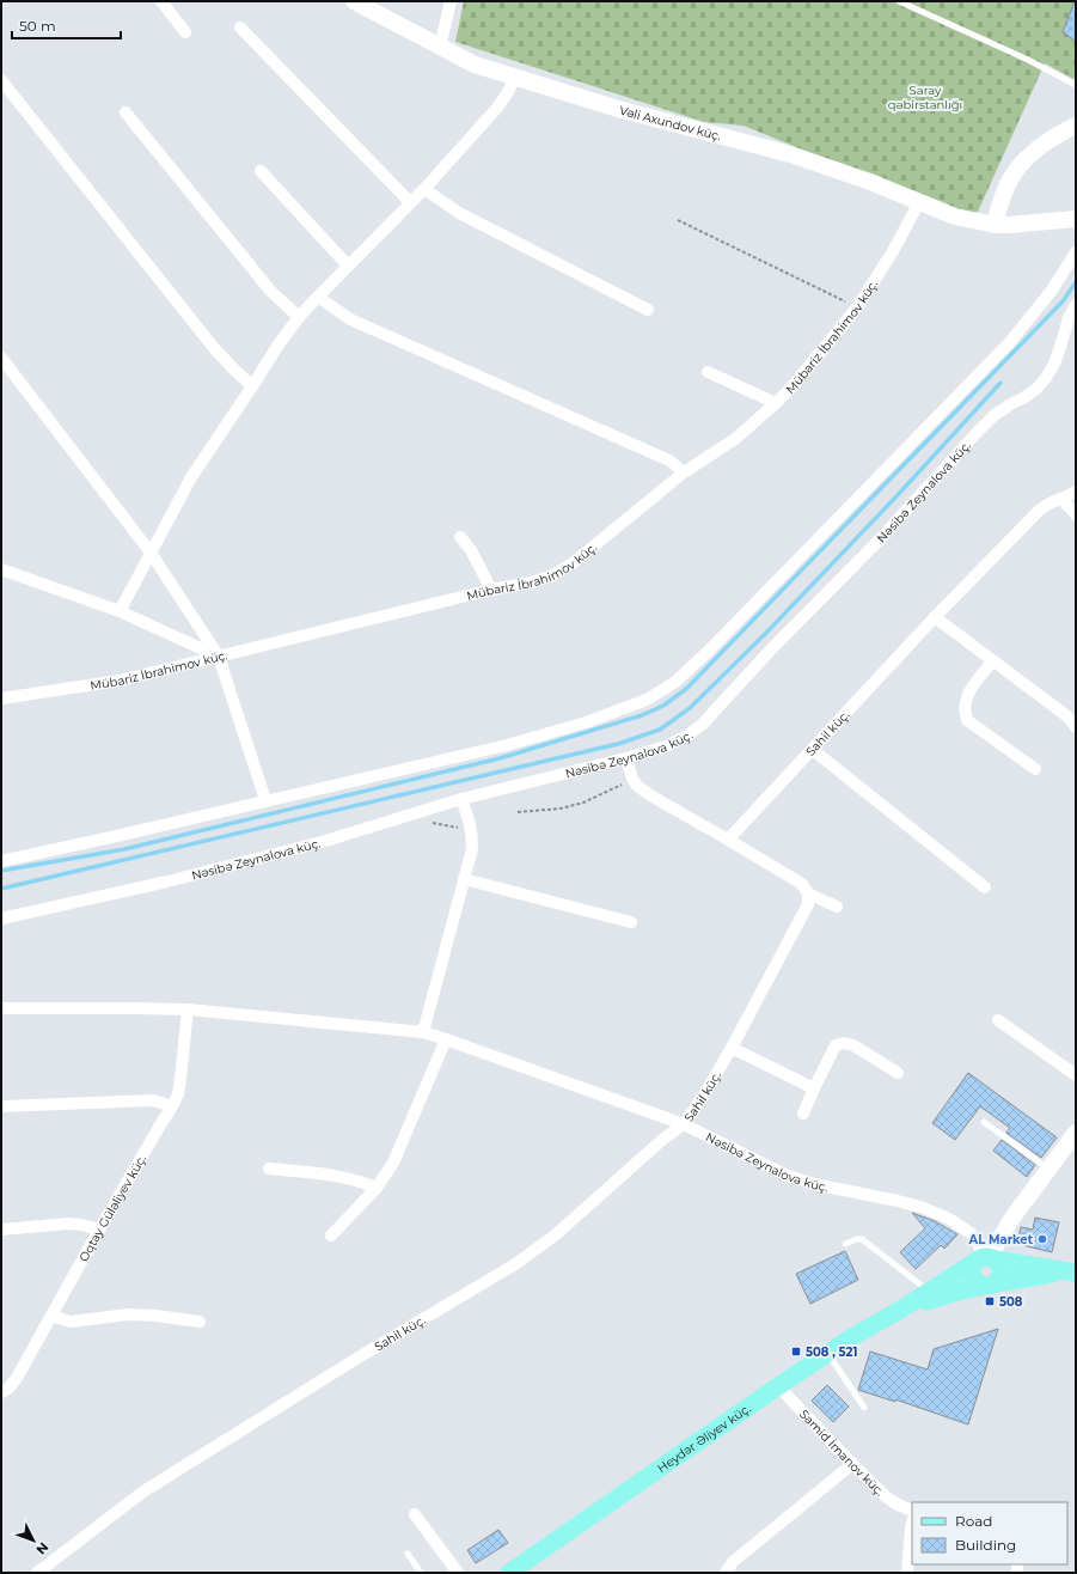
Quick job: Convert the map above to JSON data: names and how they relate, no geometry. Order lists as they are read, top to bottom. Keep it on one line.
{"streets":{"main road":["Heydər Əliyev küç."],"street":["Vəli Axundov küç.","Mübariz İbrahimov küç.","Nəsibə Zeynalova küç.","Sahil küç.","Oqtay Güləliyev küç.","Samid İmanov küç."]},"crossings":[["Vəli Axundov küç.","Mübariz İbrahimov küç."],["Nəsibə Zeynalova küç.","Sahil küç."],["Nəsibə Zeynalova küç.","Oqtay Güləliyev küç."],["Heydər Əliyev küç.","Samid İmanov küç."]],"parks":["Saray qəbirstanlığı"],"places":{"other":["AL Market"],"transit":["508","508 , 521"]},"legend":["Road","Building"],"scale_bar":"50 m","north":"bottom right"}
